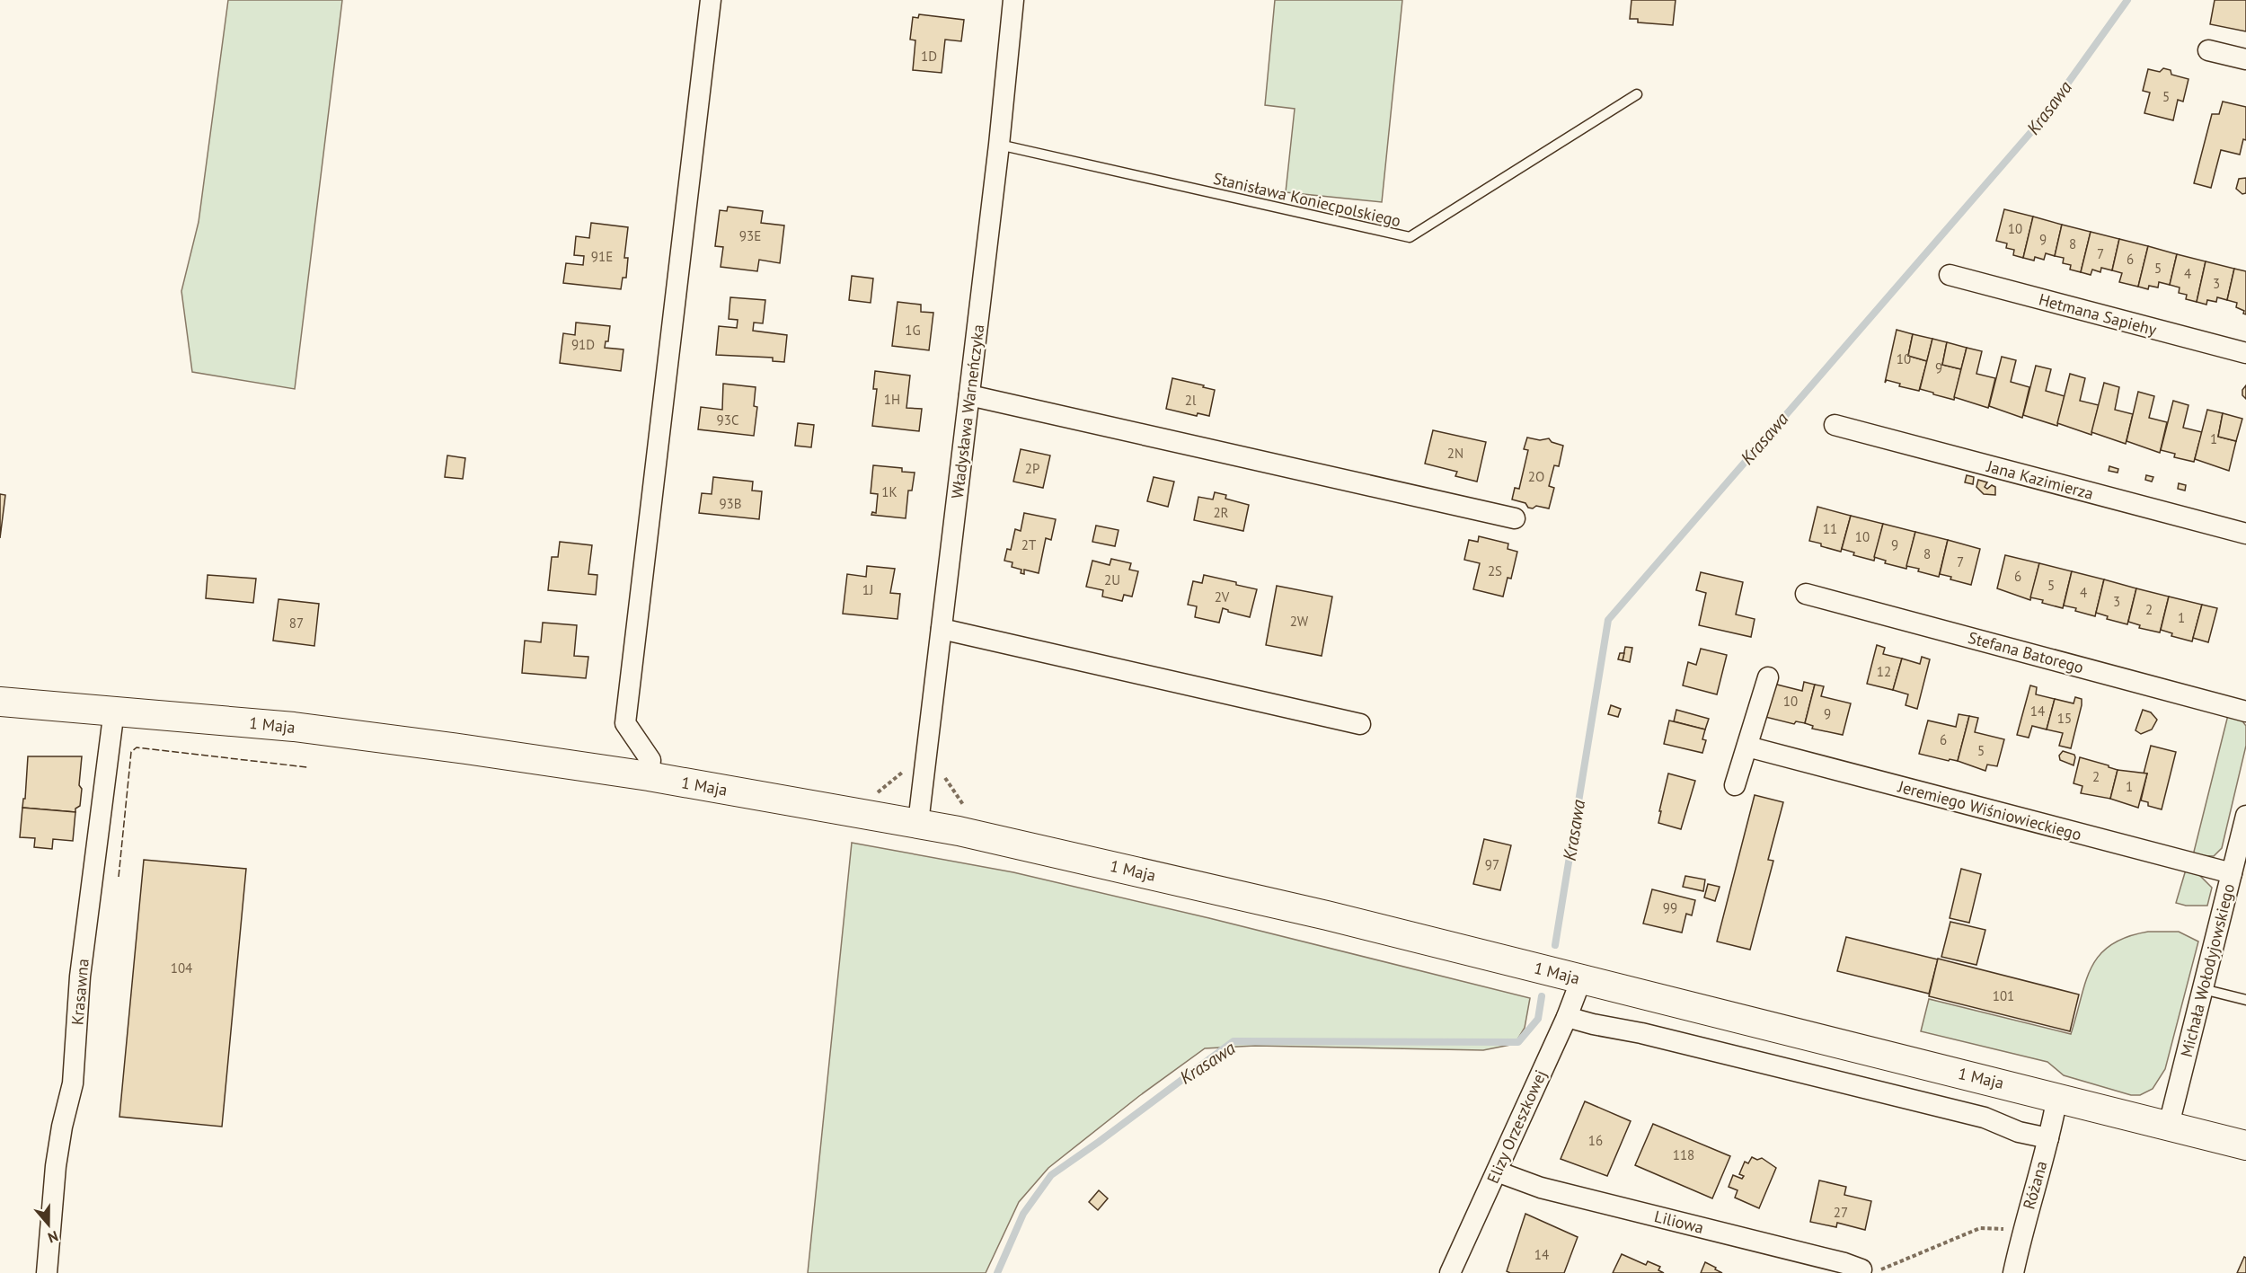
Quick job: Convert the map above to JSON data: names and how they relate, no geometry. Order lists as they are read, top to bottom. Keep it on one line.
{"streets":{"main road":["1 Maja"],"street":["Hetmana Sapiehy","Władysława Warneńczyka","Jana Kazimierza","Stefana Batorego","Jeremiego Wiśniowieckiego","Michała Wołodyjowskiego","Krasawna","Elizy Orzeszkowej","Różana","Liliowa"],"lane":["Stanisława Koniecpolskiego"]},"crossings":[["Stanisława Koniecpolskiego","Władysława Warneńczyka"],["Władysława Warneńczyka","1 Maja"],["1 Maja","Michała Wołodyjowskiego"],["1 Maja","Krasawna"],["1 Maja","Elizy Orzeszkowej"],["1 Maja","Różana"],["Jeremiego Wiśniowieckiego","Michała Wołodyjowskiego"],["Elizy Orzeszkowej","Liliowa"]],"water":["Krasawa"],"house_numbers":["1D","5","10","93E","9","8","7","91E","6","5","4","3","1G","91D","10","9","1H","2l","93C","1","2N","2P","2O","1K","93B","2R","11","10","2T","9","8","7","2S","6","2U","5","1J","4","2V","3","2","1","2W","87","12","10","14","9","15","6","5","2","1","97","99","104","101","16","118","27","14"],"north":"bottom"}
